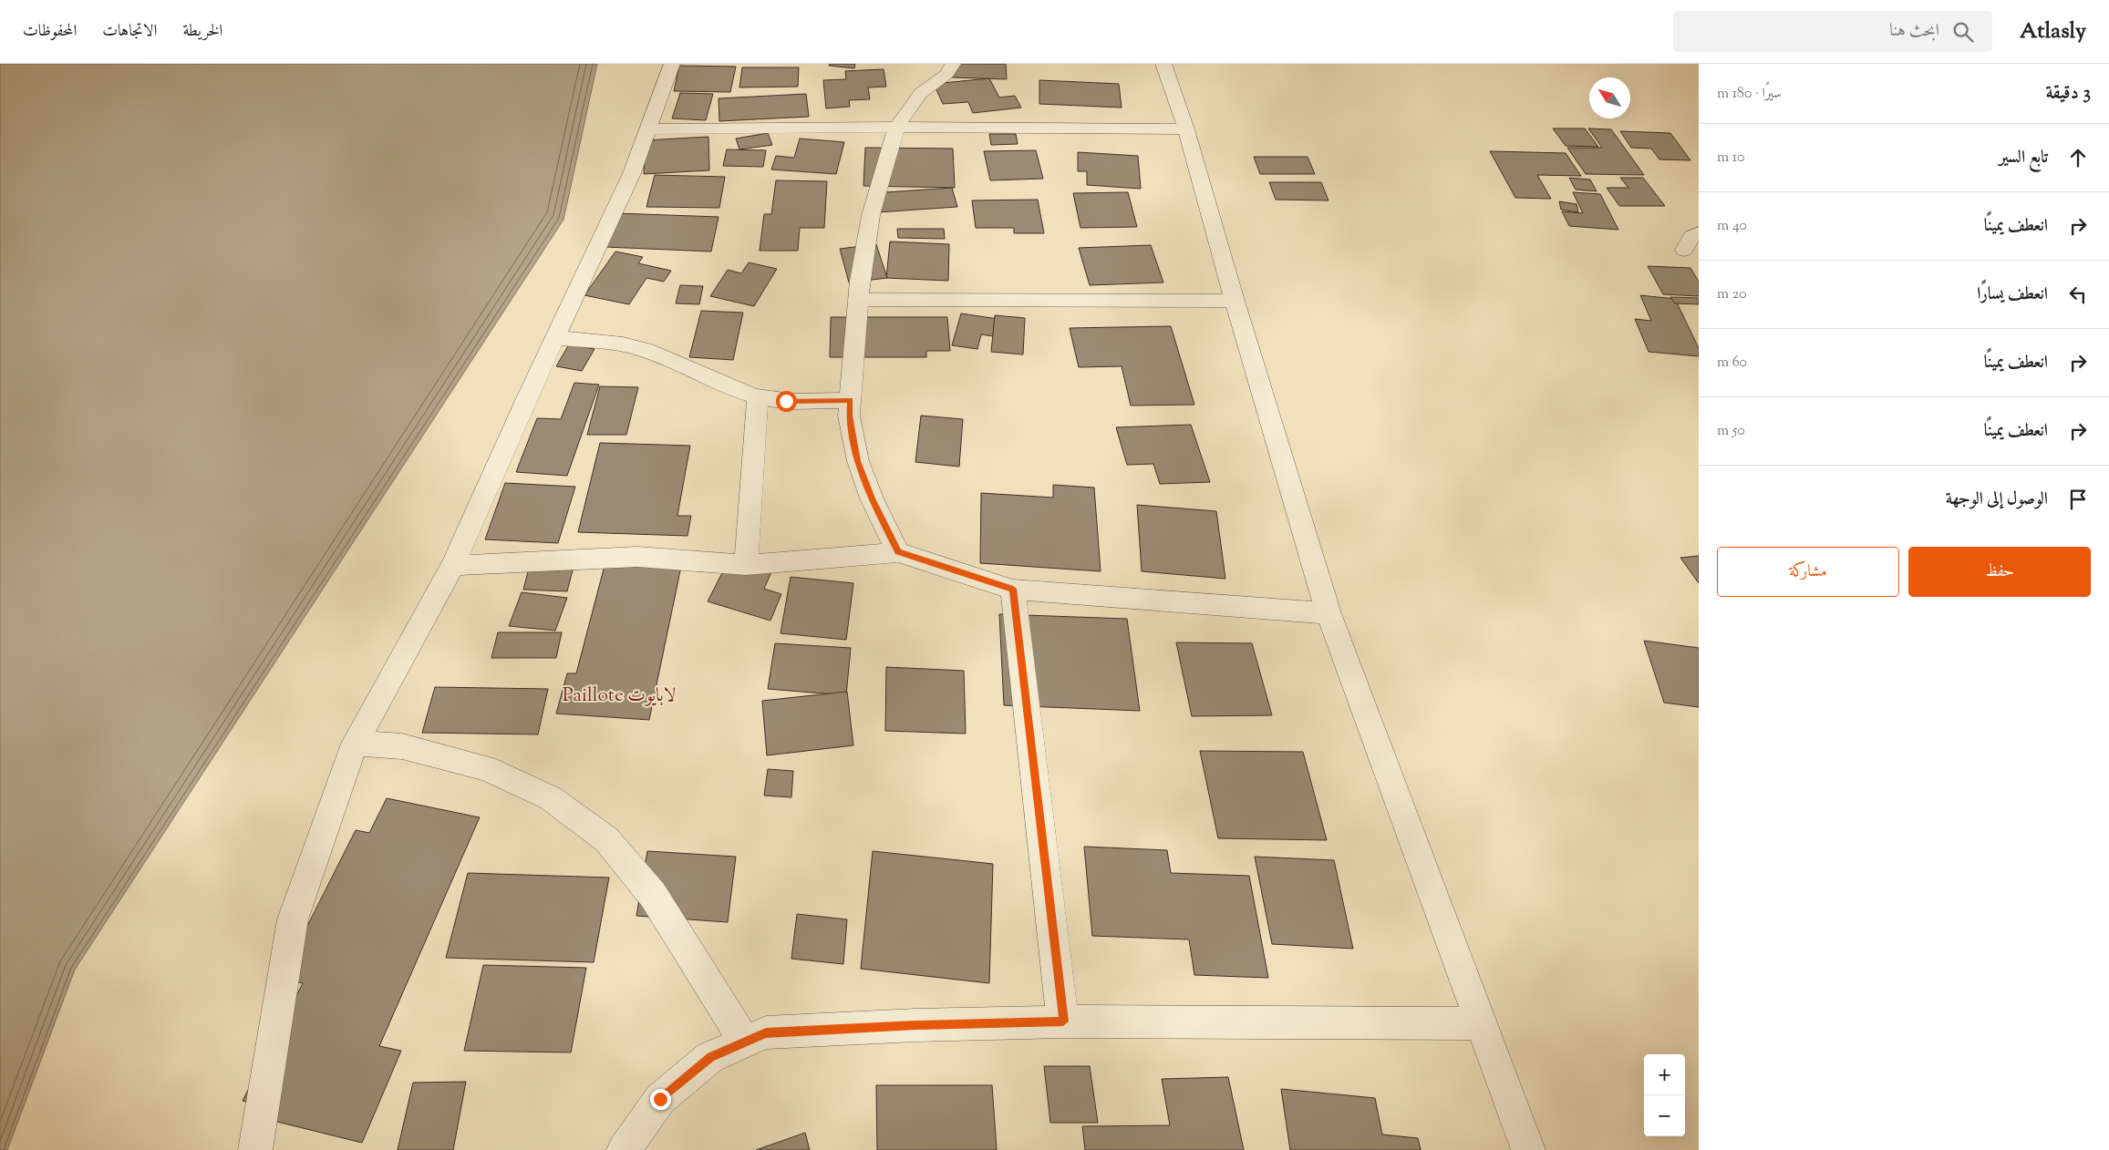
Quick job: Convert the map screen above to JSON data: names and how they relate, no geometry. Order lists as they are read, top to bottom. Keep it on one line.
{"districts":["Paillote لابايوت"],"north":"top left","page":{"header":"Atlasly","search":"ابحث هنا","nav":["الخريطة","الاتجاهات","المحفوظات"],"heading":["3 دقيقة","سيرًا · 180 m"],"list":[["تابع السير","10 m"],["انعطف يمينًا","40 m"],["انعطف يسارًا","20 m"],["انعطف يمينًا","60 m"],["انعطف يمينًا","50 m"],"الوصول إلى الوجهة"],"buttons":["حفظ","مشاركة"],"map_buttons":["+","−"]}}
